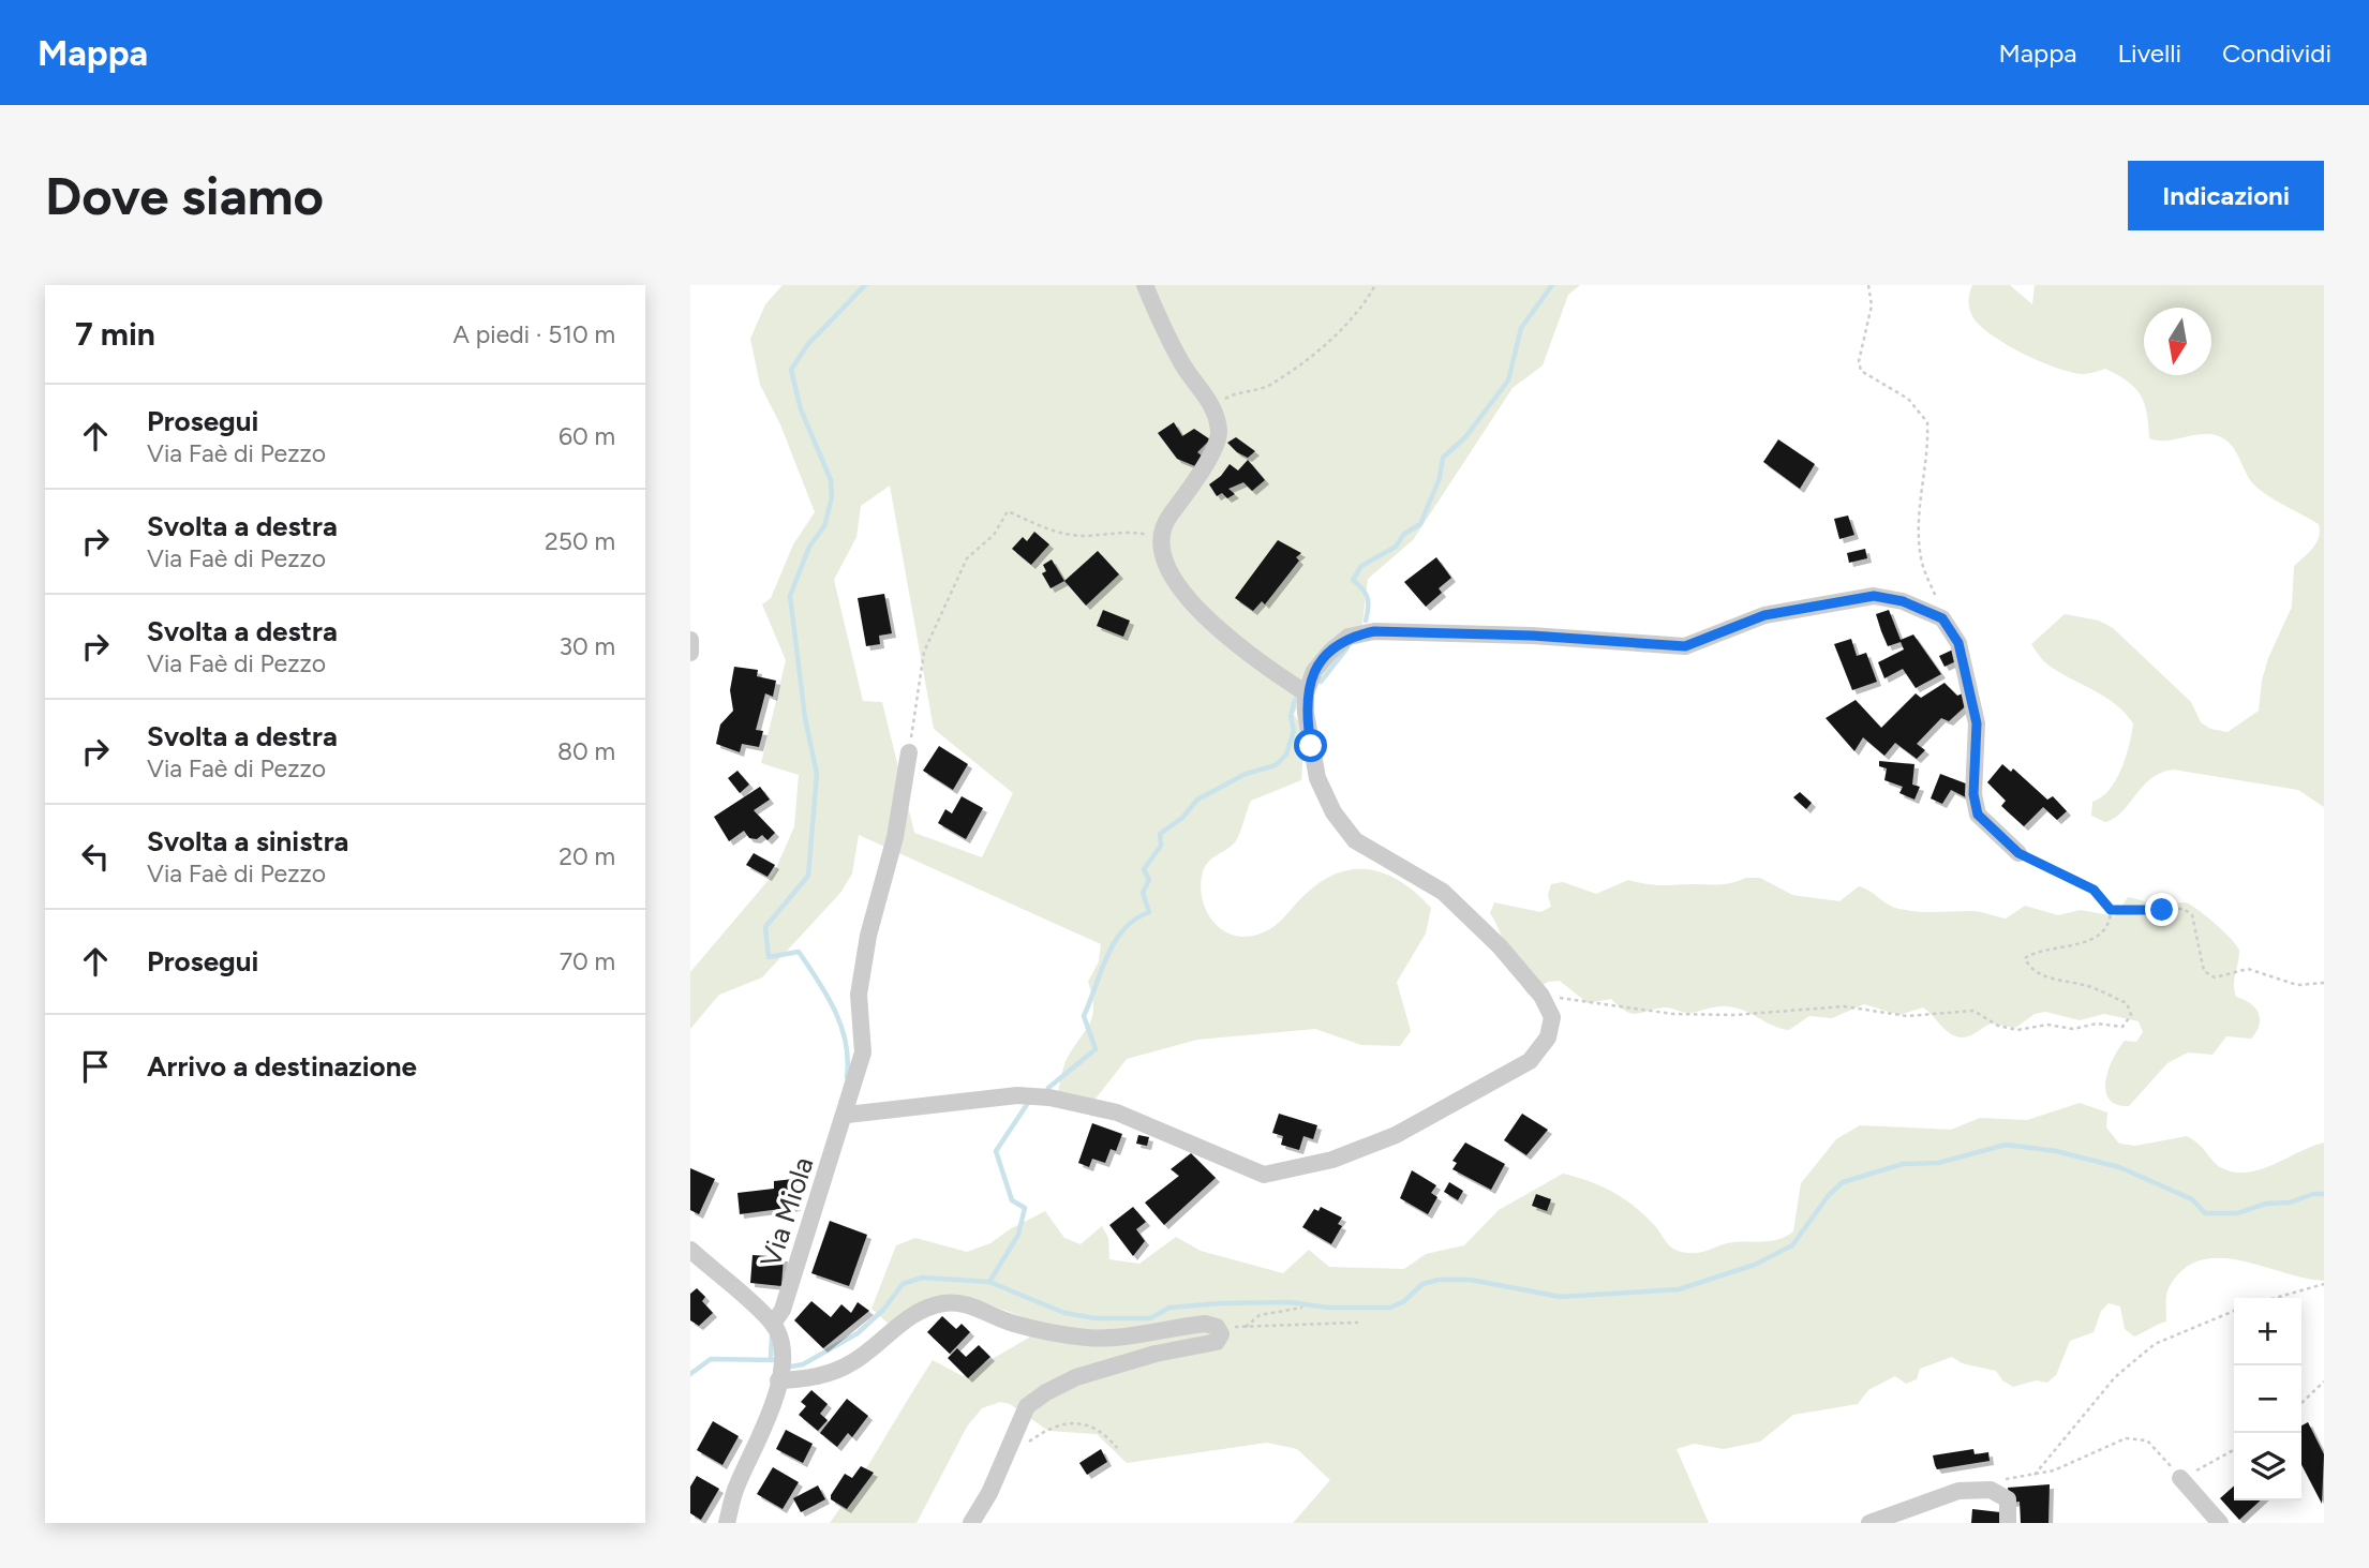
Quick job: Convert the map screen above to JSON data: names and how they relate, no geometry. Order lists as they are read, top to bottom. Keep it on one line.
{"streets":{"street":["Via Miola"]},"north":"bottom","page":{"header":"Mappa","nav":["Mappa","Livelli","Condividi"],"buttons":"Indicazioni","title":"Dove siamo","heading":["7 min","A piedi · 510 m"],"list":[["Prosegui","Via Faè di Pezzo","60 m"],["Svolta a destra","Via Faè di Pezzo","250 m"],["Svolta a destra","Via Faè di Pezzo","30 m"],["Svolta a destra","Via Faè di Pezzo","80 m"],["Svolta a sinistra","Via Faè di Pezzo","20 m"],["Prosegui","70 m"],"Arrivo a destinazione"],"map_buttons":["+","−"]}}
